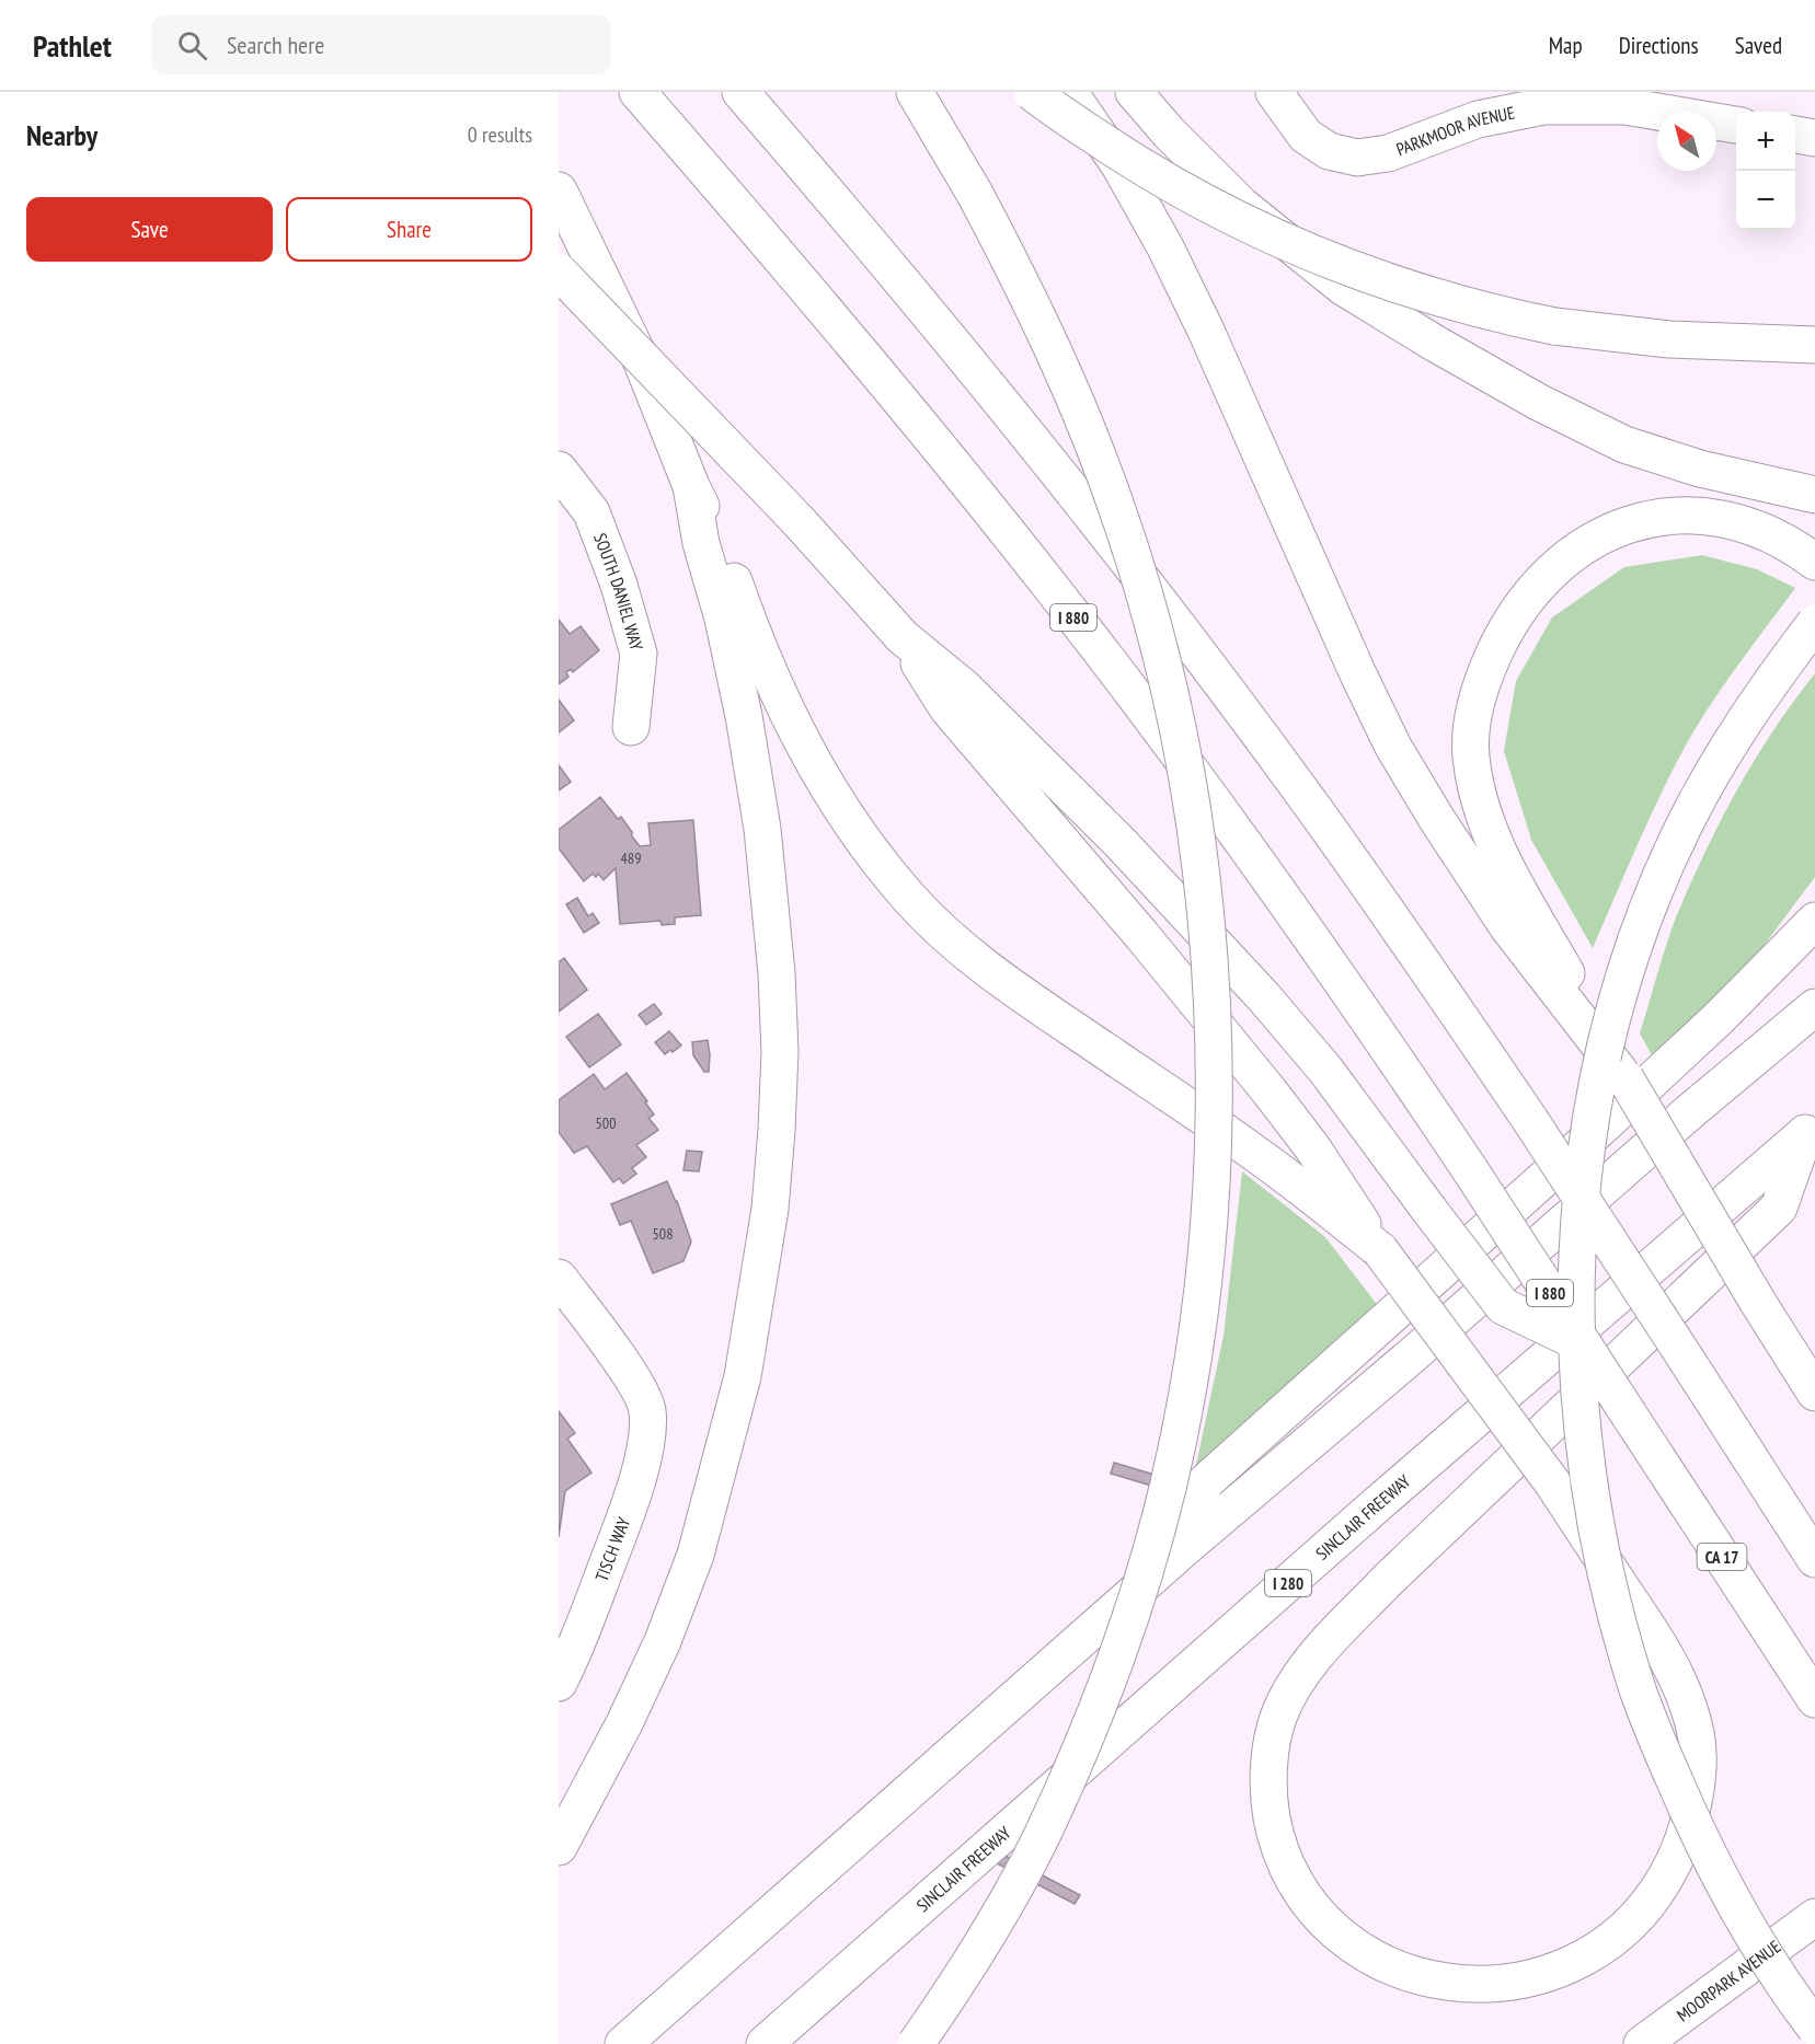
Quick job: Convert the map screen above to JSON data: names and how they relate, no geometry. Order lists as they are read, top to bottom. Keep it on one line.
{"streets":{"main road":["PARKMOOR AVENUE","SOUTH DANIEL WAY","I 880","SINCLAIR FREEWAY","TISCH WAY","CA 17","I 280","MOORPARK AVENUE"]},"crossings":[["I 880","CA 17"]],"house_numbers":["489","500","508"],"north":"top left","page":{"header":"Pathlet","search":"Search here","nav":["Map","Directions","Saved"],"heading":["Nearby","0 results"],"map_buttons":["+","−"],"buttons":["Save","Share"]}}
